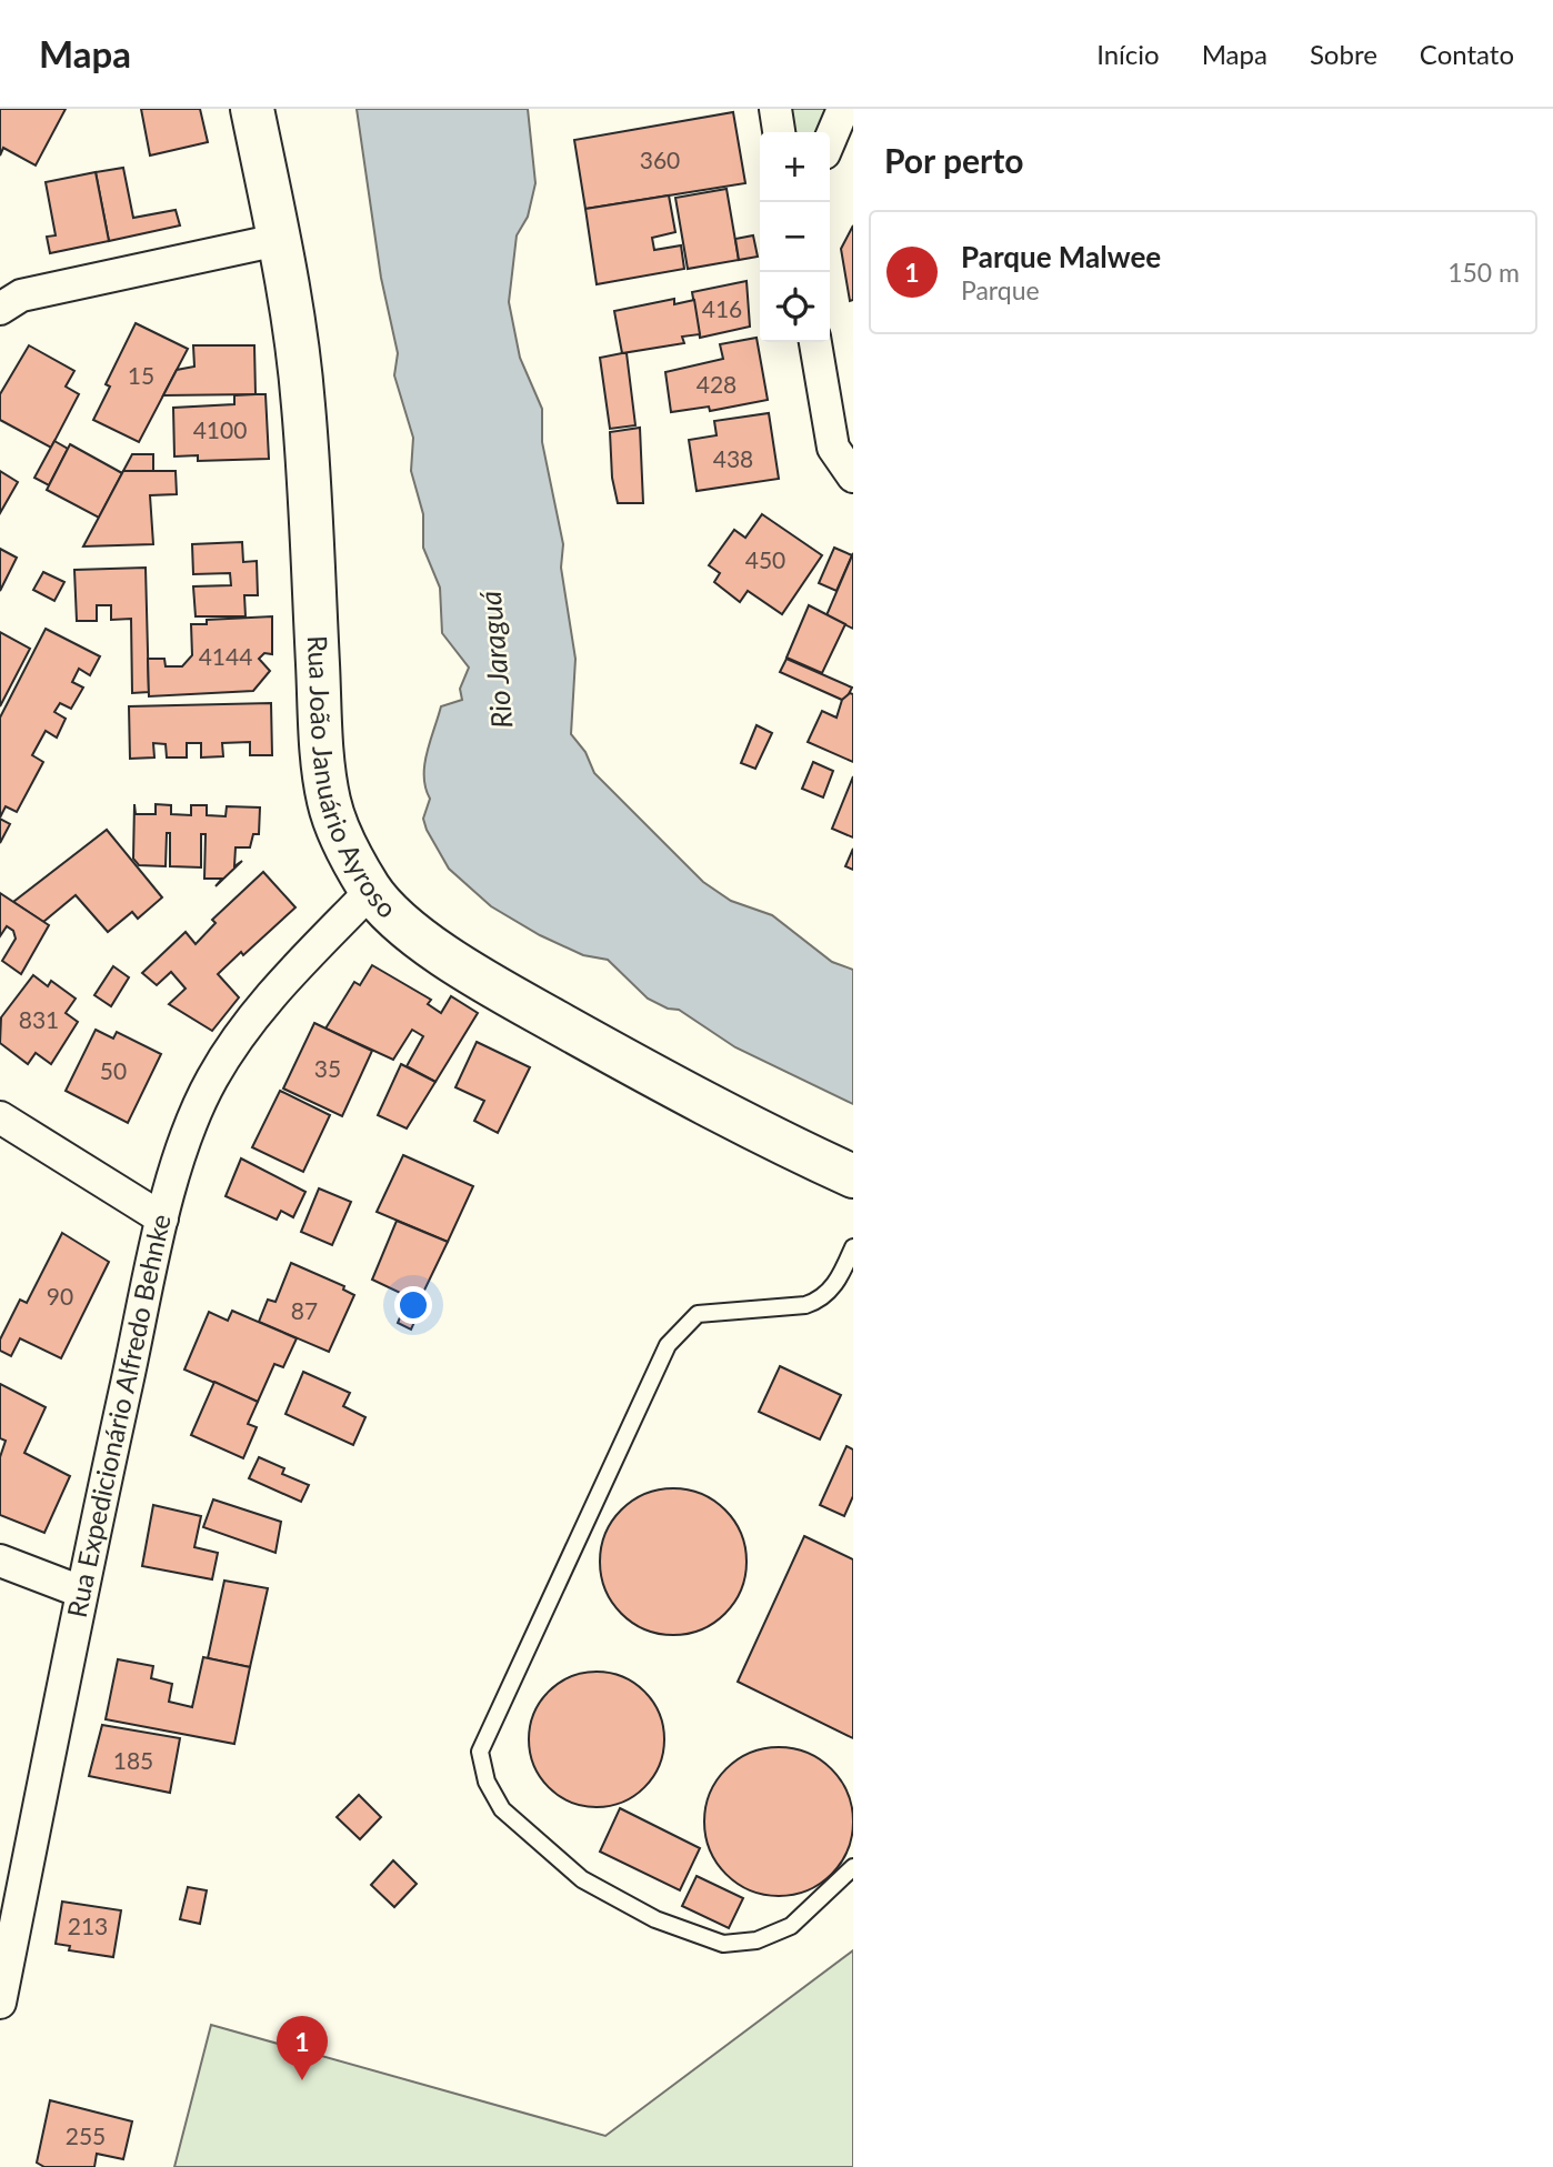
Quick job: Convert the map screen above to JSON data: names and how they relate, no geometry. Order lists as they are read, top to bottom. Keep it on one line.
{"streets":{"main road":["Rua João Januário Ayroso"],"street":["Rua Expedicionário Alfredo Behnke"]},"crossings":[["Rua João Januário Ayroso","Rua Expedicionário Alfredo Behnke"]],"water":["Rio Jaraguá"],"house_numbers":["360","416","15","428","4100","438","450","4144","831","35","50","90","87","185","213","255"],"page":{"header":"Mapa","nav":["Início","Mapa","Sobre","Contato"],"heading":"Por perto","map_buttons":["+","−"],"list":[{"mark":"1","name":"Parque Malwee","note":"Parque","value":"150 m"}],"pins":"1"}}
